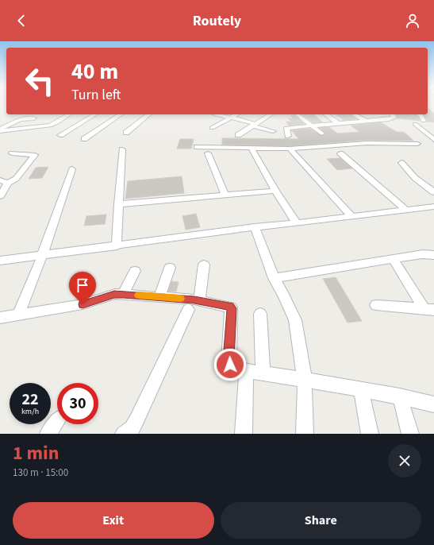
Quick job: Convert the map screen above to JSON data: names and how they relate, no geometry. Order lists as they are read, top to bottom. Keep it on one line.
{"page":{"header":"Routely","turn":["40 m","Turn left"],"speed":"22 km/h","limit":"30","heading":["1 min","130 m · 15:00"],"buttons":["Exit","Share"]}}
